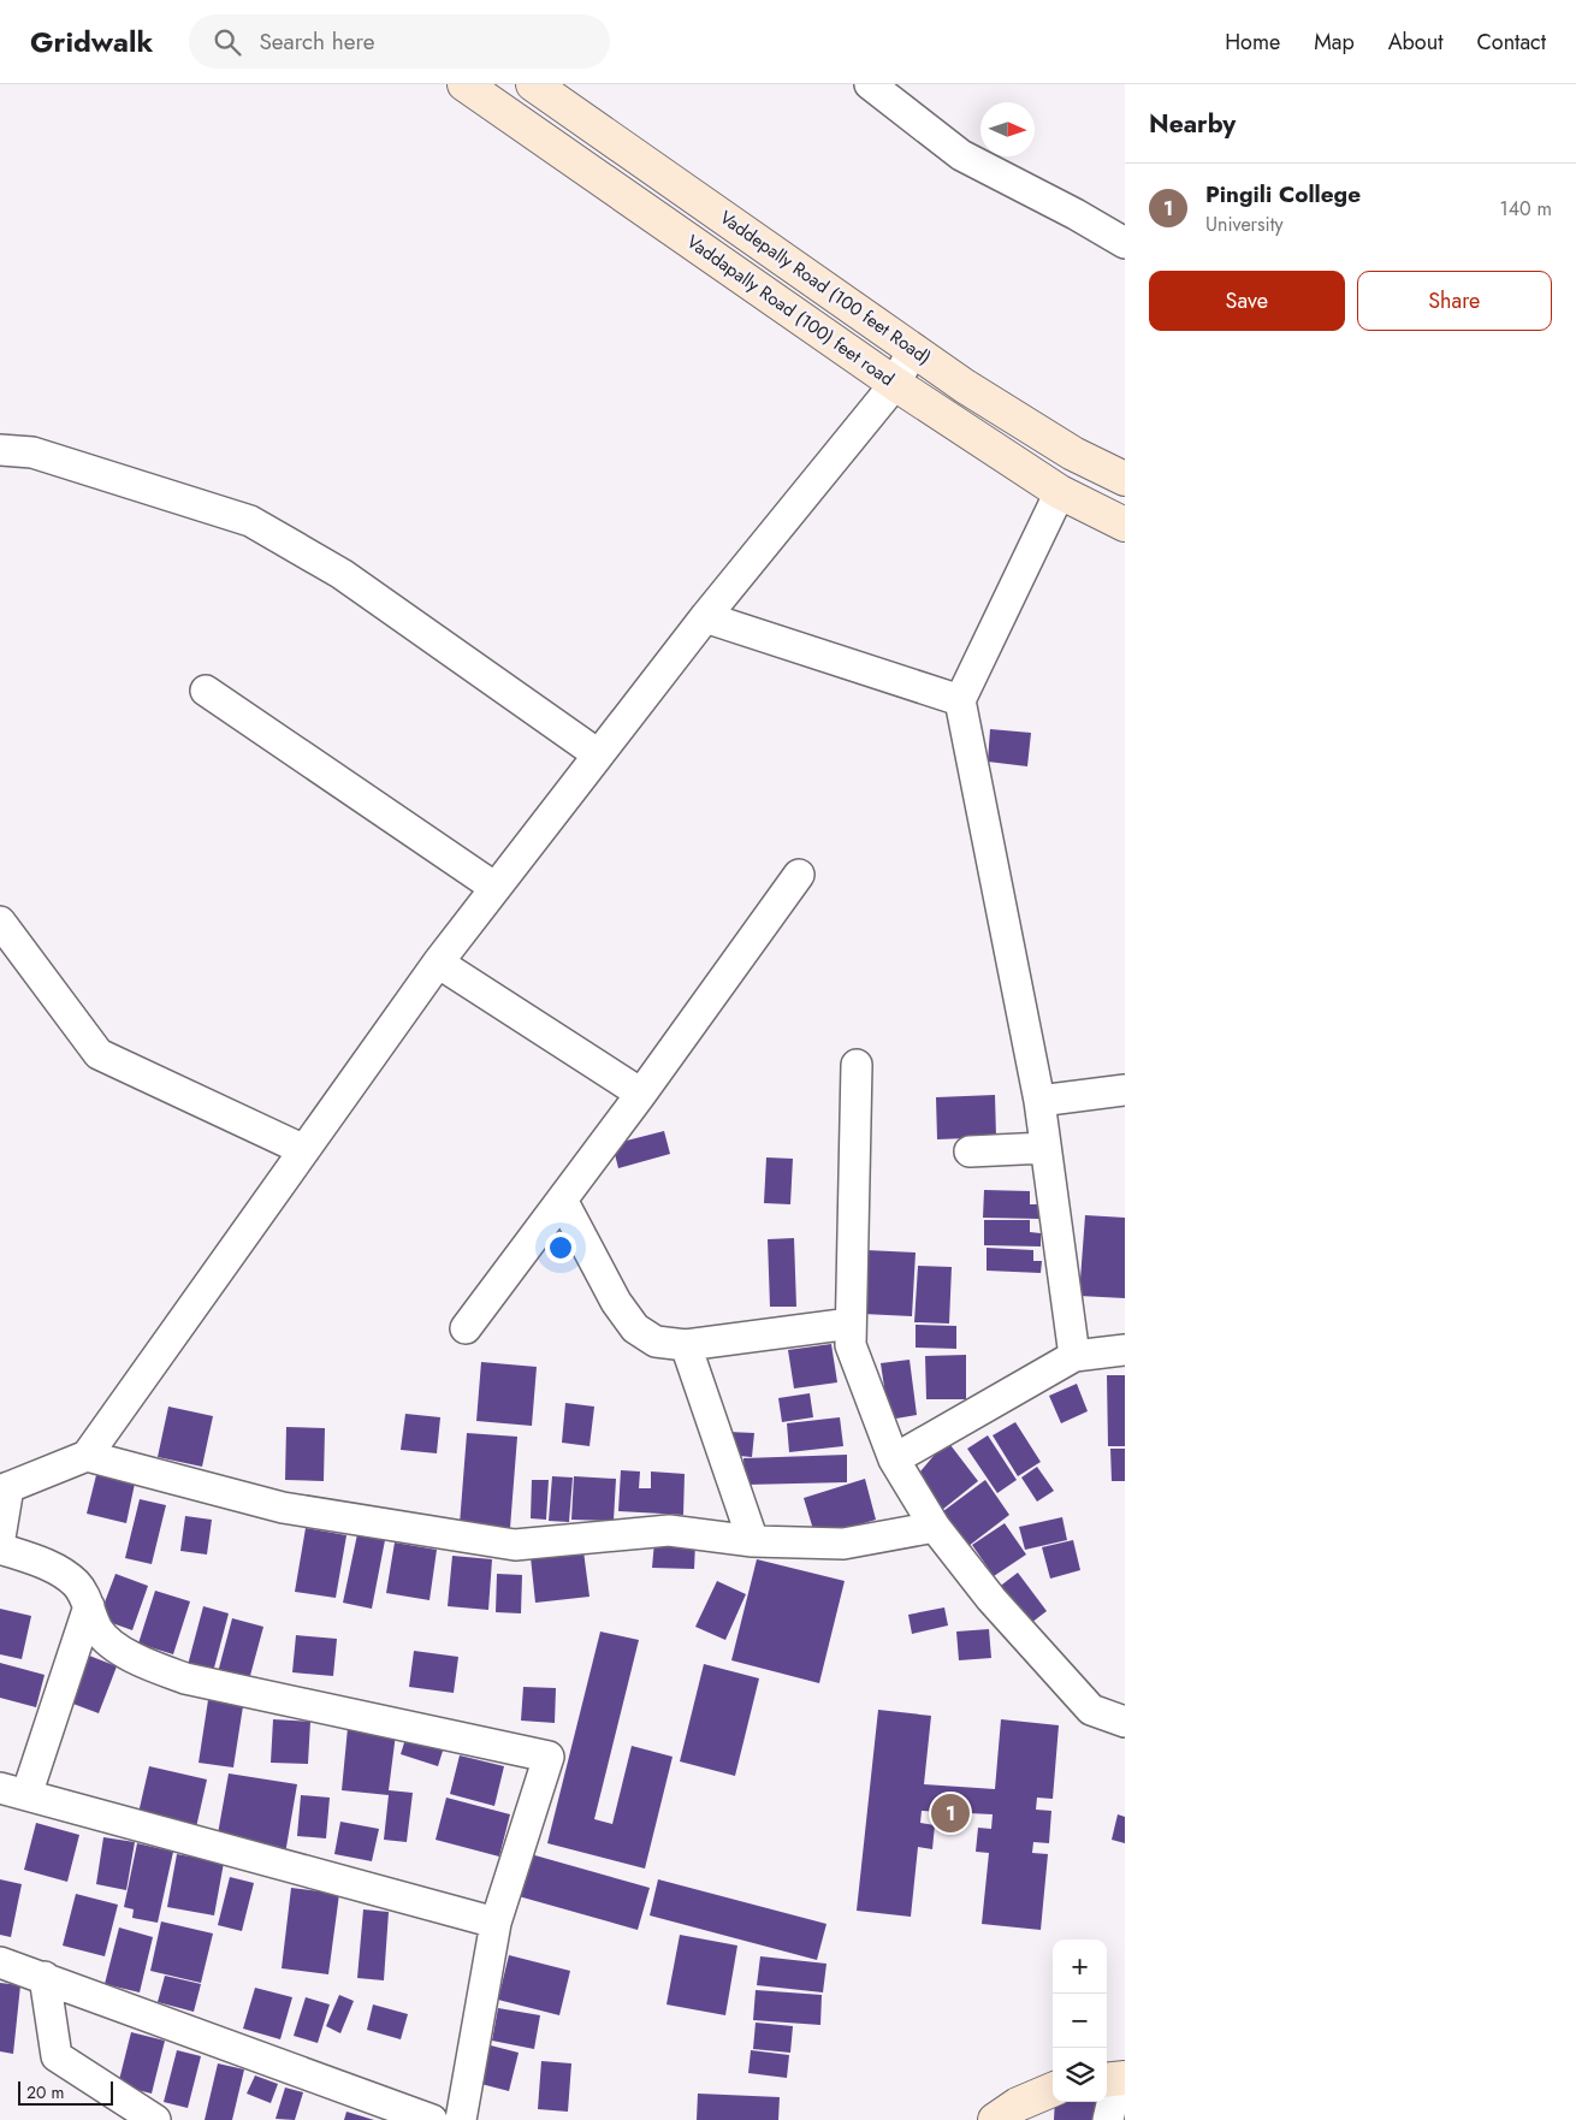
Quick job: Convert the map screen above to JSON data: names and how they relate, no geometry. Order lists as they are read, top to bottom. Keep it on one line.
{"streets":{"main road":["Vaddepally Road (100 feet Road)","Vaddapally Road (100) feet road"]},"scale_bar":"20 m","north":"right","page":{"header":"Gridwalk","search":"Search here","nav":["Home","Map","About","Contact"],"heading":"Nearby","list":[{"mark":"1","name":"Pingili College","note":"University","value":"140 m"}],"buttons":["Save","Share"],"pins":"1","map_buttons":["+","−"],"scale":"20 m"}}
